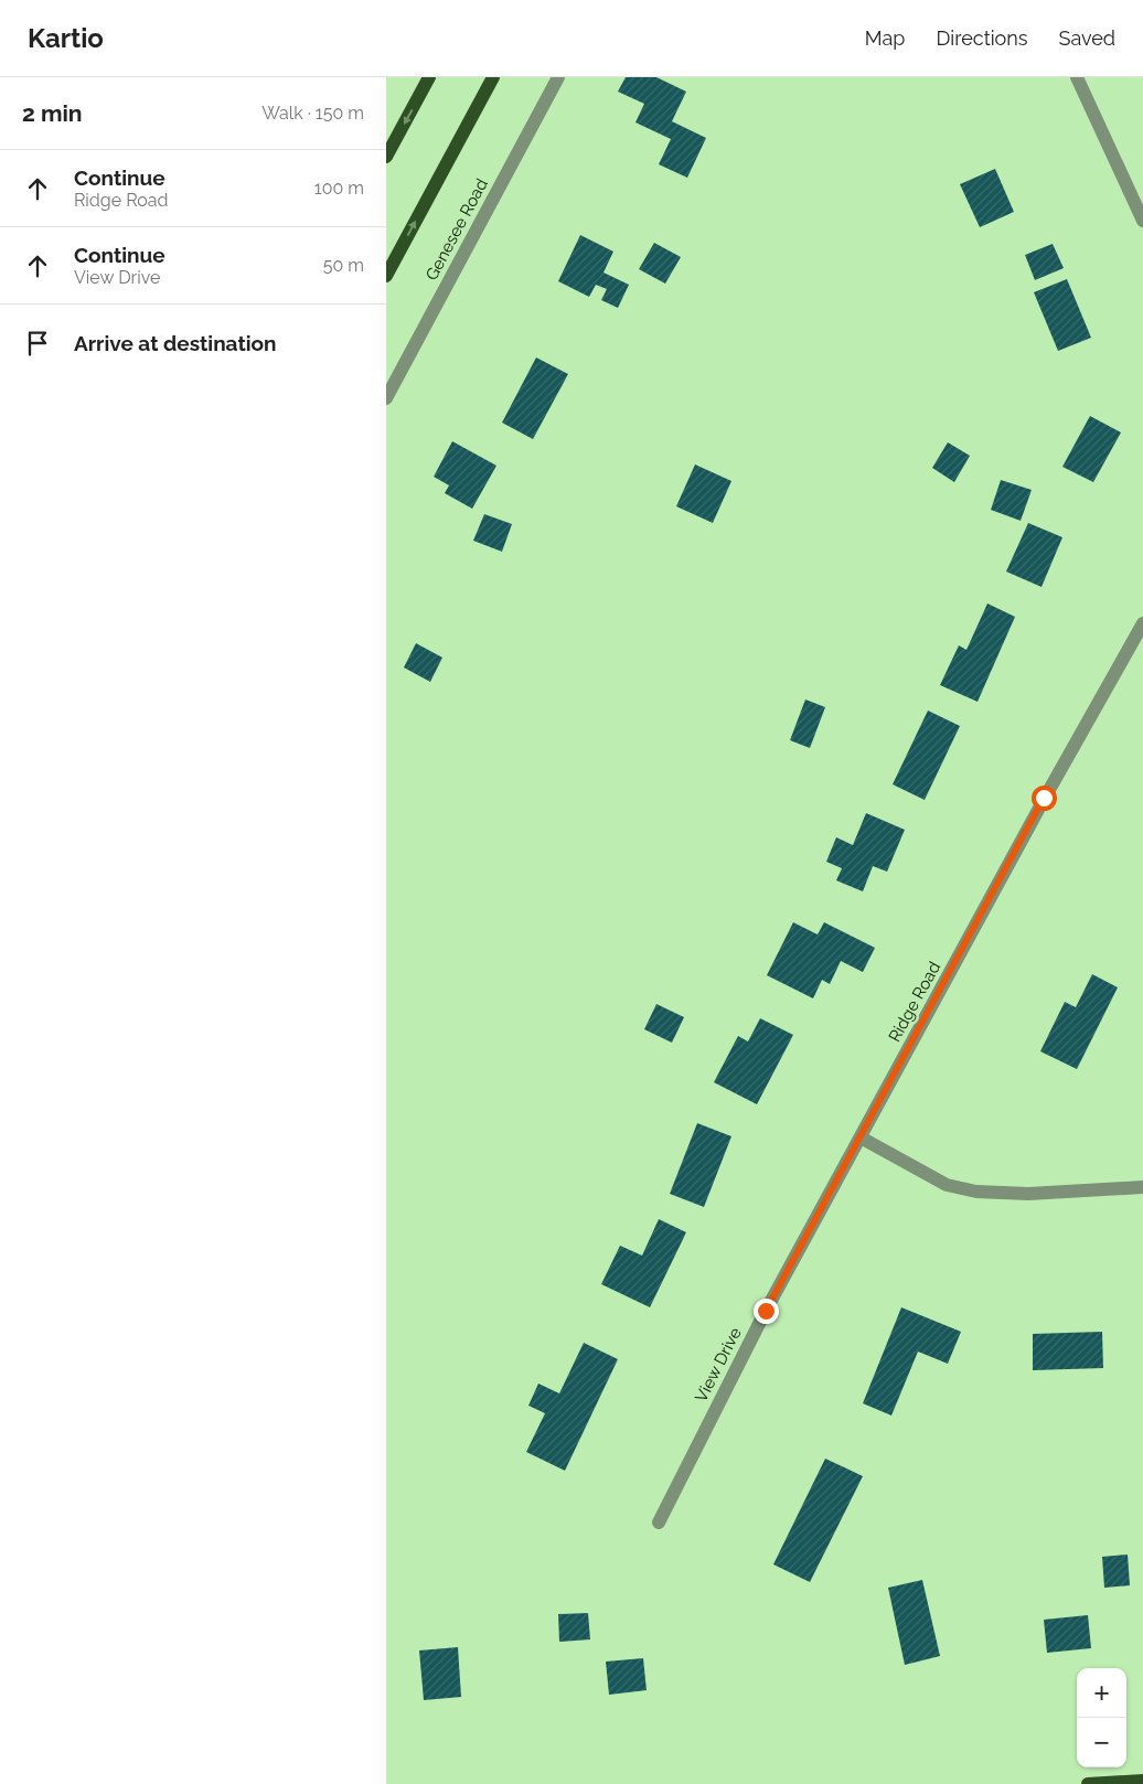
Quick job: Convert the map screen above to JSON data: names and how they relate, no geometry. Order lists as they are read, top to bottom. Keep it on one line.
{"streets":{"street":["Genesee Road","Ridge Road","View Drive"]},"crossings":[["Ridge Road","View Drive"]],"page":{"header":"Kartio","nav":["Map","Directions","Saved"],"heading":["2 min","Walk · 150 m"],"list":[["Continue","Ridge Road","100 m"],["Continue","View Drive","50 m"],"Arrive at destination"],"map_buttons":["+","−"]}}
